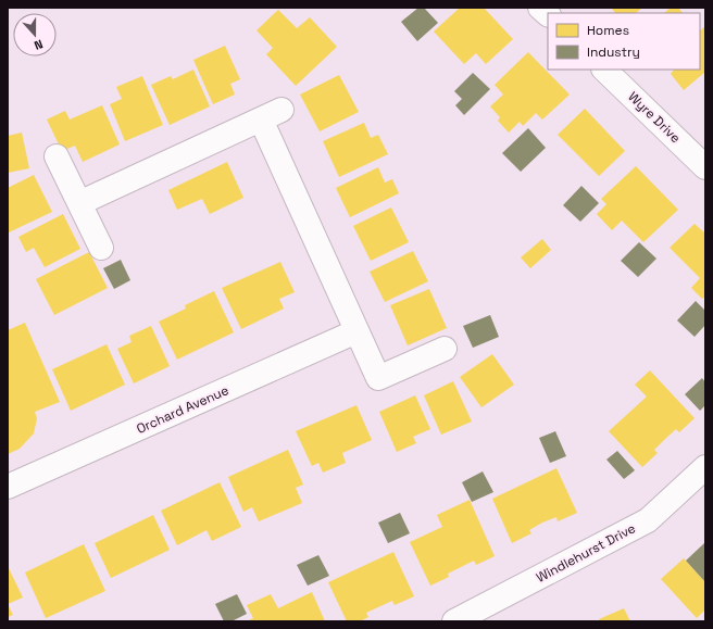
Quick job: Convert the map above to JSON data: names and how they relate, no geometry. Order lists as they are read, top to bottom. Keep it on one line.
{"streets":{"street":["Wyre Drive","Orchard Avenue","Windlehurst Drive"]},"legend":["Homes","Industry"],"north":"bottom"}
